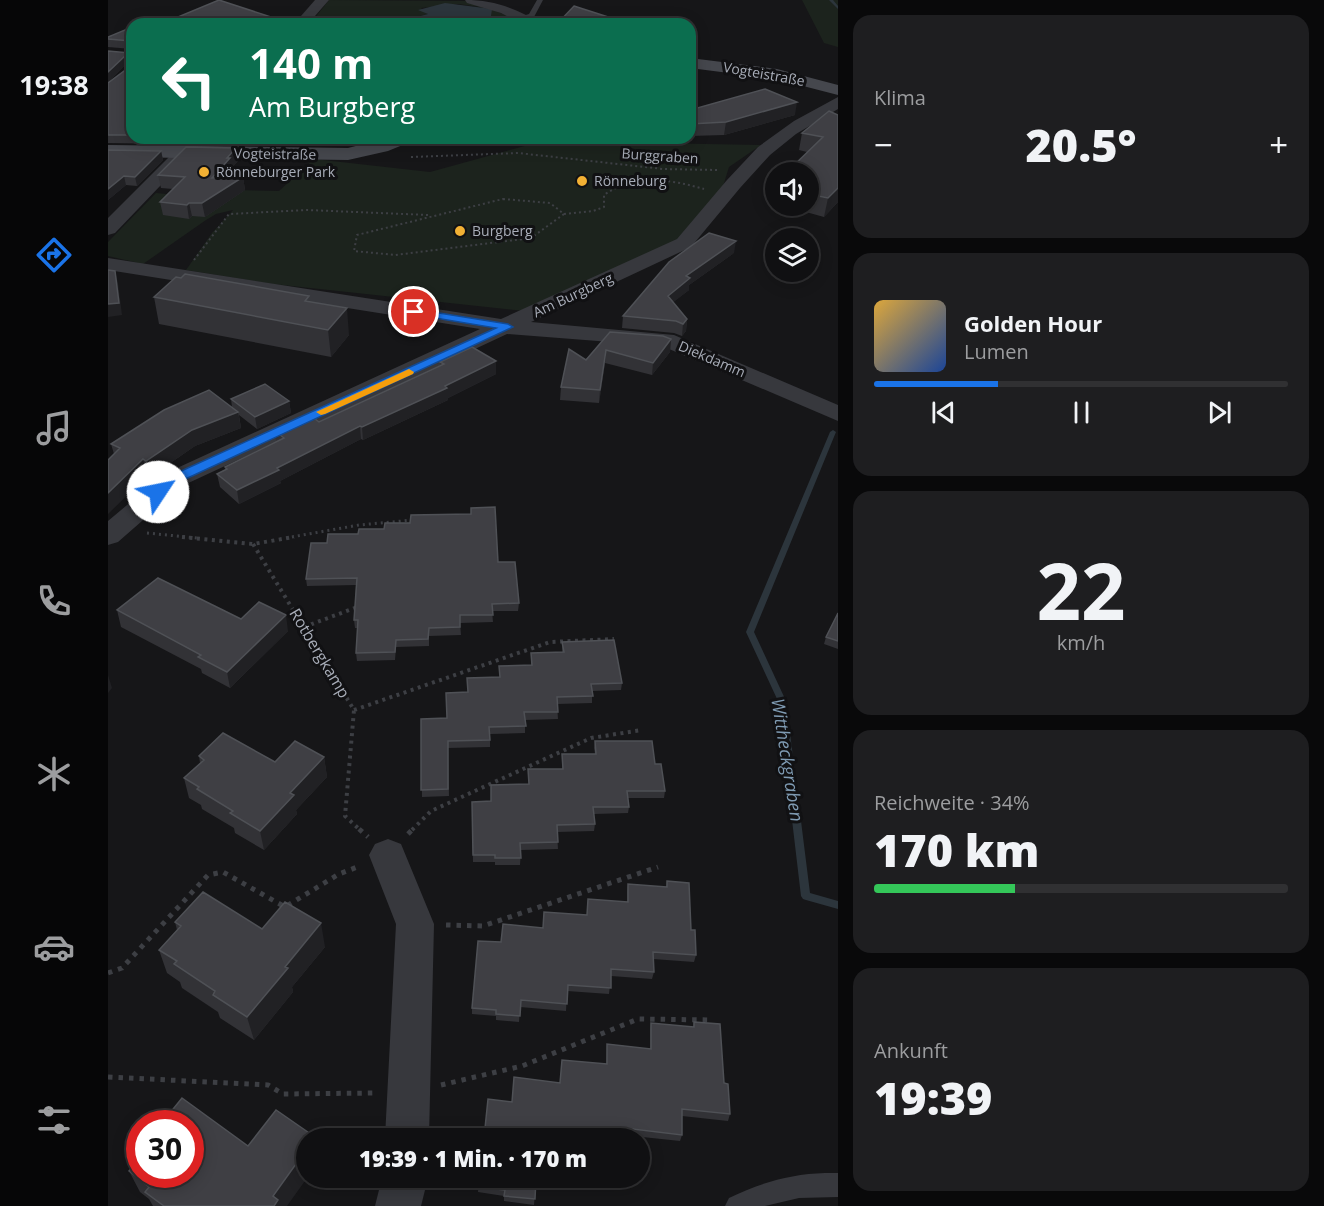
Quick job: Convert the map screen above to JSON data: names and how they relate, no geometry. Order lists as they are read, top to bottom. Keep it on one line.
{"streets":{"street":["Vogteistraße","Am Burgberg","Diekdamm"],"path":["Burggraben","Rotbergkamp"]},"crossings":[["Vogteistraße","Burggraben"],["Burggraben","Am Burgberg"],["Am Burgberg","Diekdamm"]],"water":["Wittheckgraben"],"places":["Rönneburger Park","Rönneburg","Burgberg"],"page":{"tabs":"19:38","tile":["Klima",["22","km/h"],["Reichweite · 34%","170 km"],["Ankunft","19:39"]],"turn":["140 m","Am Burgberg"],"heat":["−","20.5°","+"],"song":["Golden Hour","Lumen"],"limit":"30","trip":"19:39 · 1 Min. · 170 m"}}
